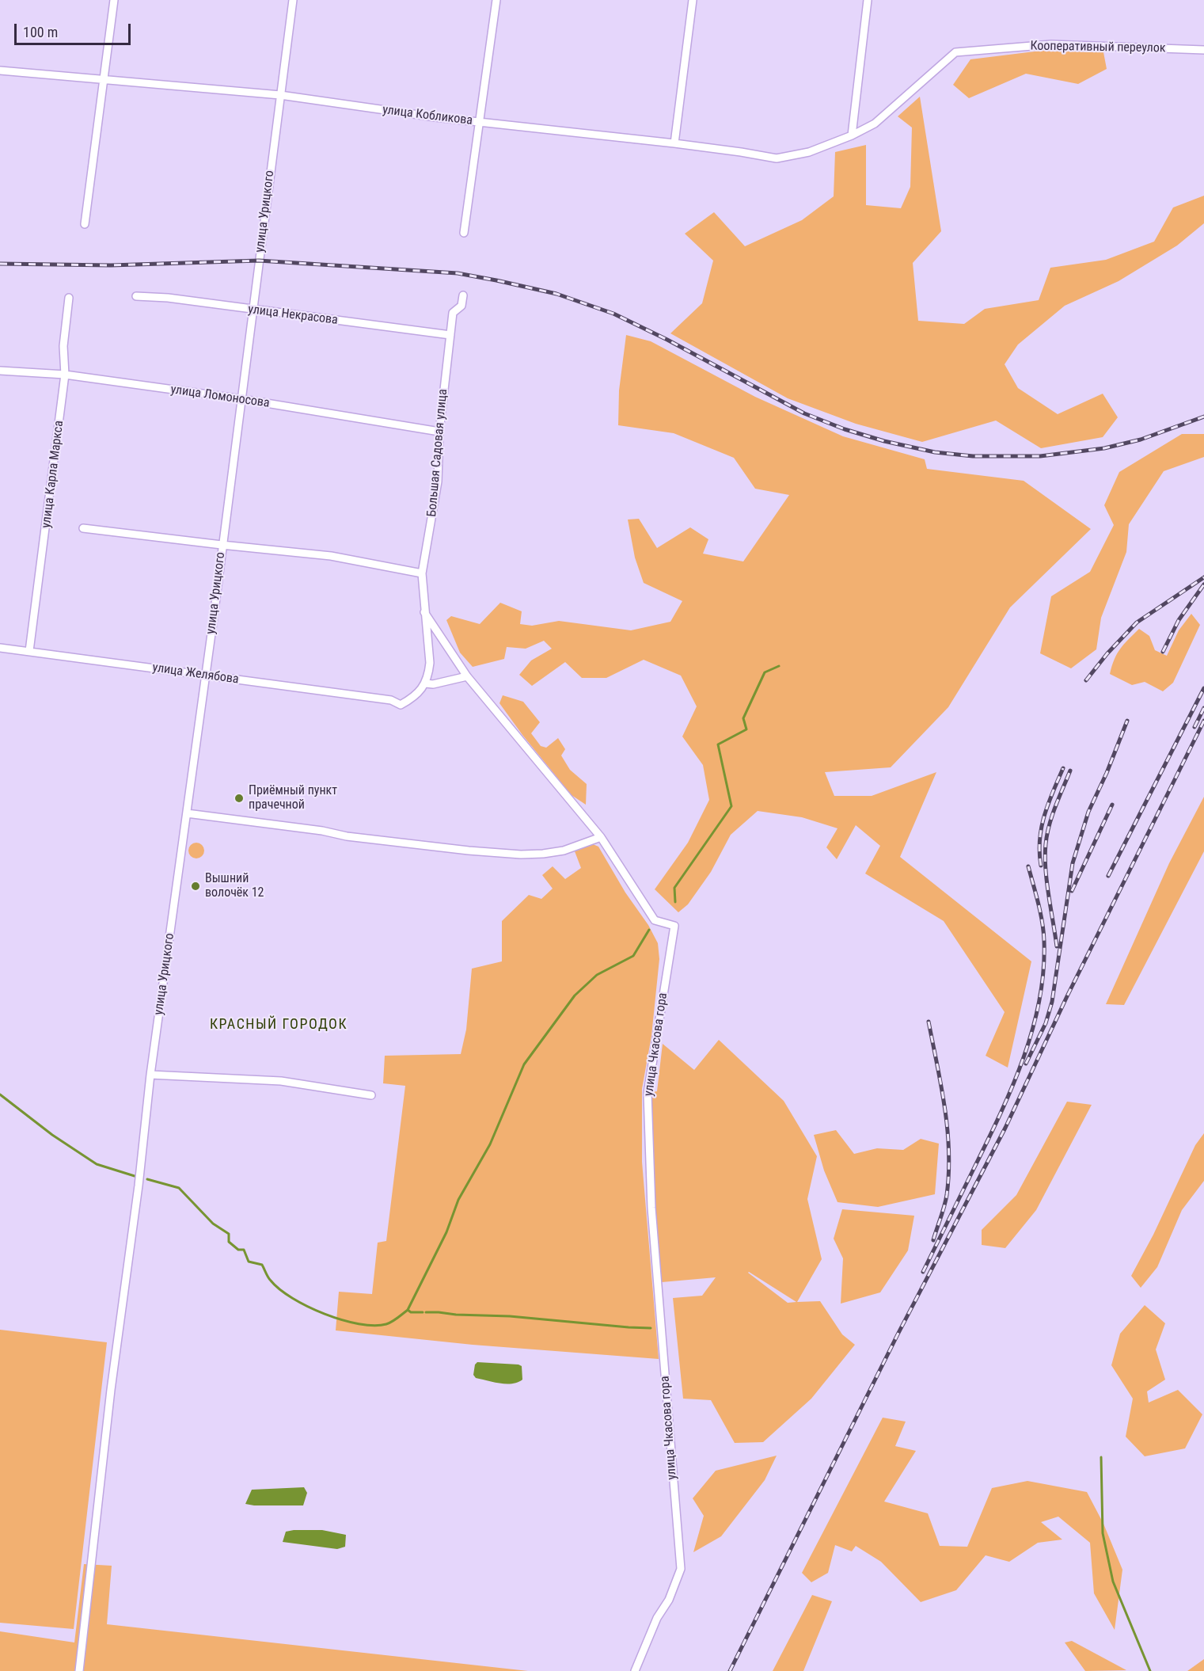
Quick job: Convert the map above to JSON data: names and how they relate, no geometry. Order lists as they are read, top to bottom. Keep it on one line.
{"streets":{"street":["Кооперативный переулок","улица Кобликова","улица Урицкого","улица Некрасова","улица Ломоносова","Большая Садовая улица","улица Карла Маркса","улица Желябова","улица Чкасова гора"]},"crossings":[["Кооперативный переулок","улица Кобликова"],["улица Кобликова","улица Урицкого"],["улица Урицкого","улица Некрасова"],["улица Урицкого","улица Ломоносова"],["улица Урицкого","улица Желябова"],["улица Некрасова","Большая Садовая улица"],["улица Ломоносова","Большая Садовая улица"],["улица Ломоносова","улица Карла Маркса"],["Большая Садовая улица","улица Желябова"],["Большая Садовая улица","улица Чкасова гора"],["улица Карла Маркса","улица Желябова"]],"districts":["КРАСНЫЙ ГОРОДОК"],"places":["Приёмный пункт прачечной","Вышний волочёк 12"],"scale_bar":"100 m"}
